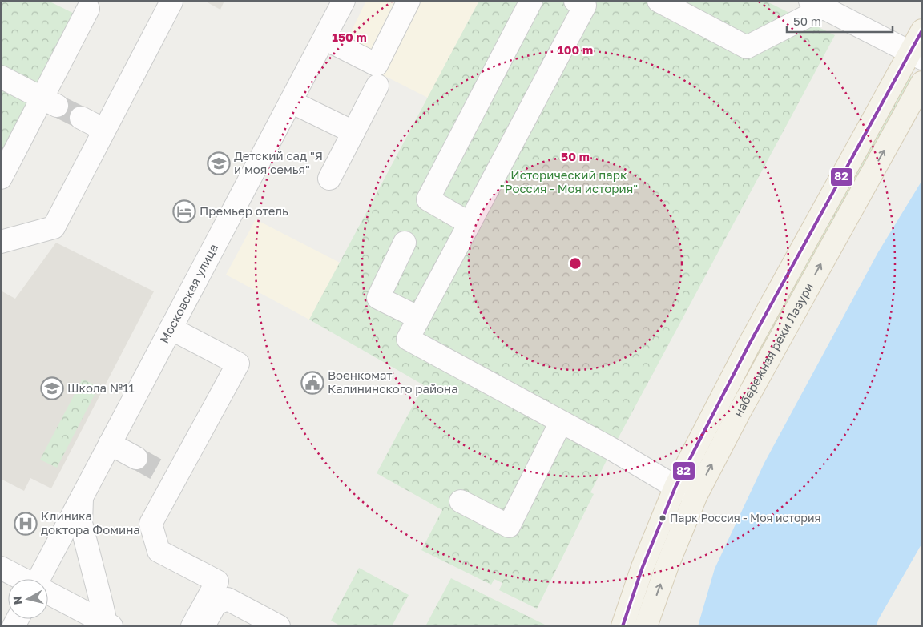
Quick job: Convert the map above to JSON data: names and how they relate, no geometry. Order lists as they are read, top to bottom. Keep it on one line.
{"streets":{"main road":["набережная реки Лазури"],"street":["Московская улица"]},"parks":["Исторический парк \"Россия - Моя история\""],"places":{"school or university":["Детский сад \"Я и моя семья\"","Школа №11"],"hotel":["Премьер отель"],"public building":["Военкомат Калининского района"],"other":["Парк Россия - Моя история"],"hospital":["Клиника доктора Фомина"]},"lines":["transit line 82"],"scale_bar":"50 m","north":"left","rings":["150 m","100 m","50 m"]}
